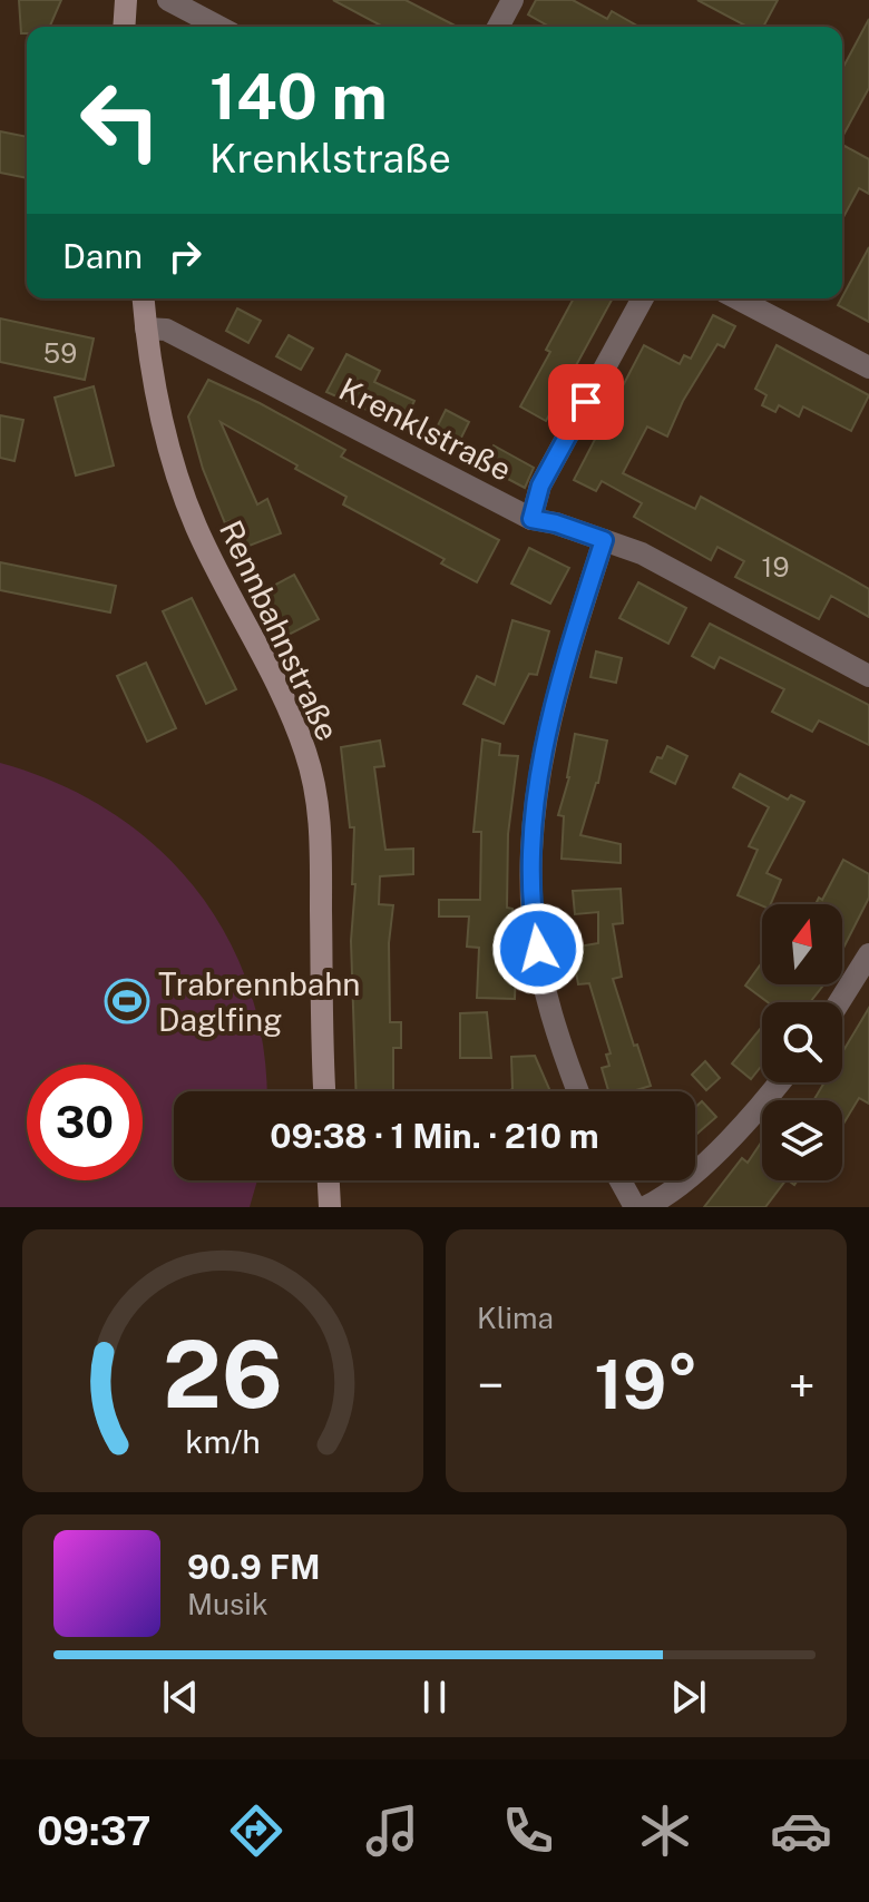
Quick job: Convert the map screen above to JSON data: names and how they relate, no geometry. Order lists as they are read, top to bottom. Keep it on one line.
{"streets":{"street":["Krenklstraße","Rennbahnstraße"]},"crossings":[["Krenklstraße","Rennbahnstraße"]],"places":{"sports":["Trabrennbahn Daglfing"]},"house_numbers":["59","19"],"north":"top","page":{"turn":["140 m","Krenklstraße"],"then":"Dann","limit":"30","trip":"09:38 · 1 Min. · 210 m","tile":"Klima","heat":["−","19°","+"],"song":["90.9 FM","Musik"],"tabs":"09:37","gauge":["26","km/h"]}}
